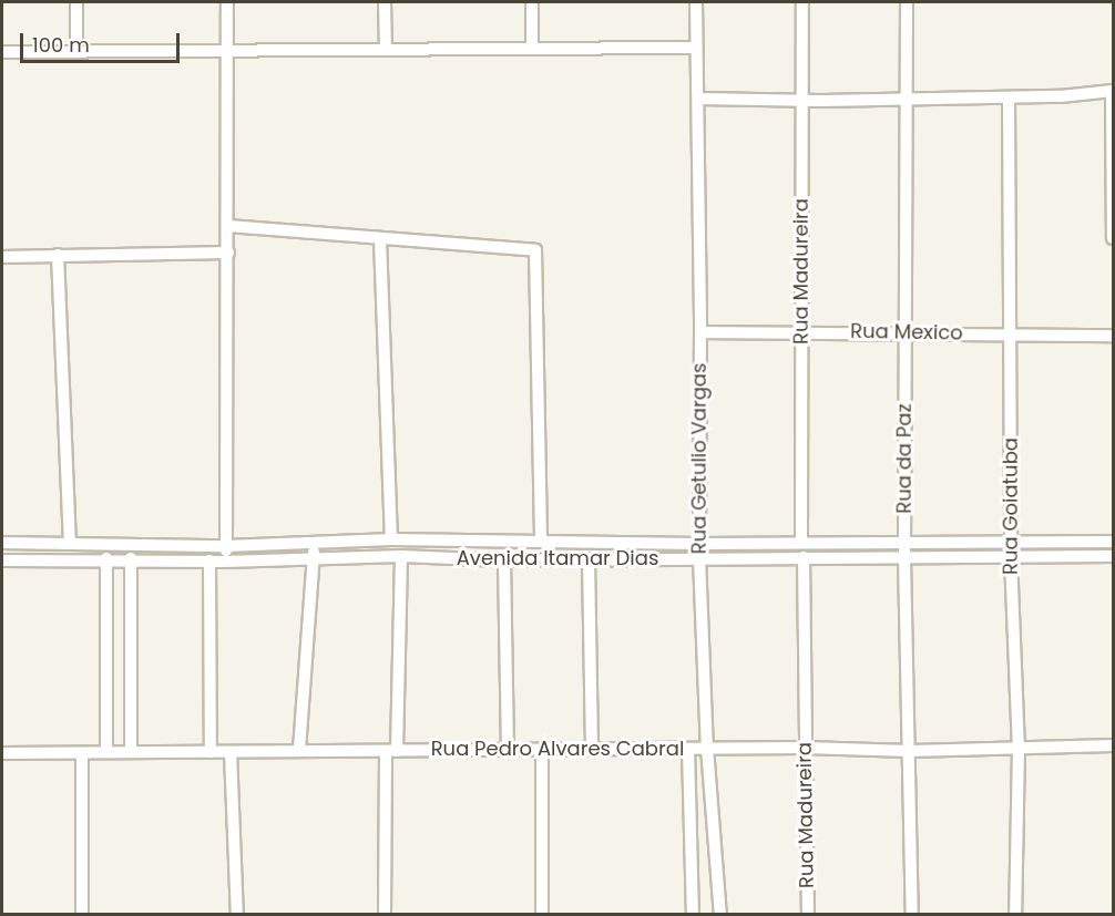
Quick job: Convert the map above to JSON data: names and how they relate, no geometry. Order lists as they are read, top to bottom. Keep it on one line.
{"streets":{"street":["Rua Madureira","Rua Mexico","Rua Getulio Vargas","Rua da Paz","Rua Goiatuba","Avenida Itamar Dias","Rua Pedro Alvares Cabral"]},"crossings":[["Rua Madureira","Rua Mexico"],["Rua Madureira","Avenida Itamar Dias"],["Rua Madureira","Rua Pedro Alvares Cabral"],["Rua Mexico","Rua Getulio Vargas"],["Rua Mexico","Rua da Paz"],["Rua Mexico","Rua Goiatuba"],["Rua Getulio Vargas","Avenida Itamar Dias"],["Rua Getulio Vargas","Rua Pedro Alvares Cabral"],["Rua da Paz","Avenida Itamar Dias"],["Rua da Paz","Rua Pedro Alvares Cabral"],["Rua Goiatuba","Avenida Itamar Dias"],["Rua Goiatuba","Rua Pedro Alvares Cabral"]],"scale_bar":"100 m"}
